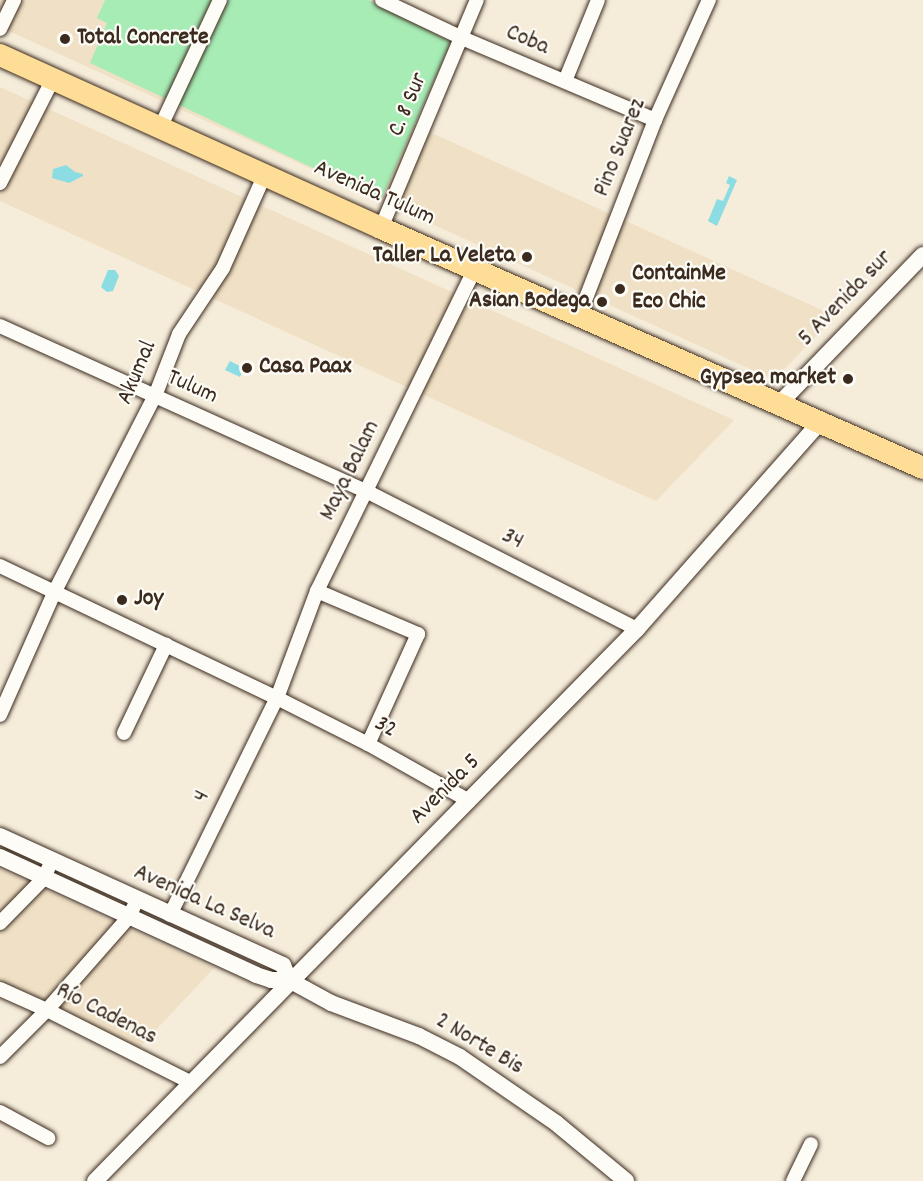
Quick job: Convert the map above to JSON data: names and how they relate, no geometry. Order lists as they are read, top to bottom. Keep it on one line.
{"streets":{"highway":["Avenida Tulum"],"street":["Coba","C. 8 Sur","Pino Suarez","5 Avenida sur","Akumal","Tulum","Maya Balam","34","32","Avenida 5","4","Avenida La Selva","Río Cadenas","2 Norte Bis"]},"crossings":[["Coba","C. 8 Sur"],["Coba","Pino Suarez"],["C. 8 Sur","Avenida Tulum"],["Pino Suarez","Avenida Tulum"],["Avenida Tulum","5 Avenida sur"],["Avenida Tulum","Akumal"],["Avenida Tulum","Maya Balam"],["Avenida Tulum","Avenida 5"],["Akumal","Tulum"],["Akumal","32"],["Tulum","Maya Balam"],["Tulum","34"],["Maya Balam","34"],["Maya Balam","32"],["Maya Balam","4"],["34","Avenida 5"],["32","Avenida 5"],["32","4"],["Avenida 5","Avenida La Selva"],["Avenida 5","Río Cadenas"],["Avenida 5","2 Norte Bis"],["4","Avenida La Selva"],["Avenida La Selva","2 Norte Bis"]],"places":["Total Concrete","Taller La Veleta","ContainMe Eco Chic","Asian Bodega","Casa Paax","Gypsea market","Joy"]}
